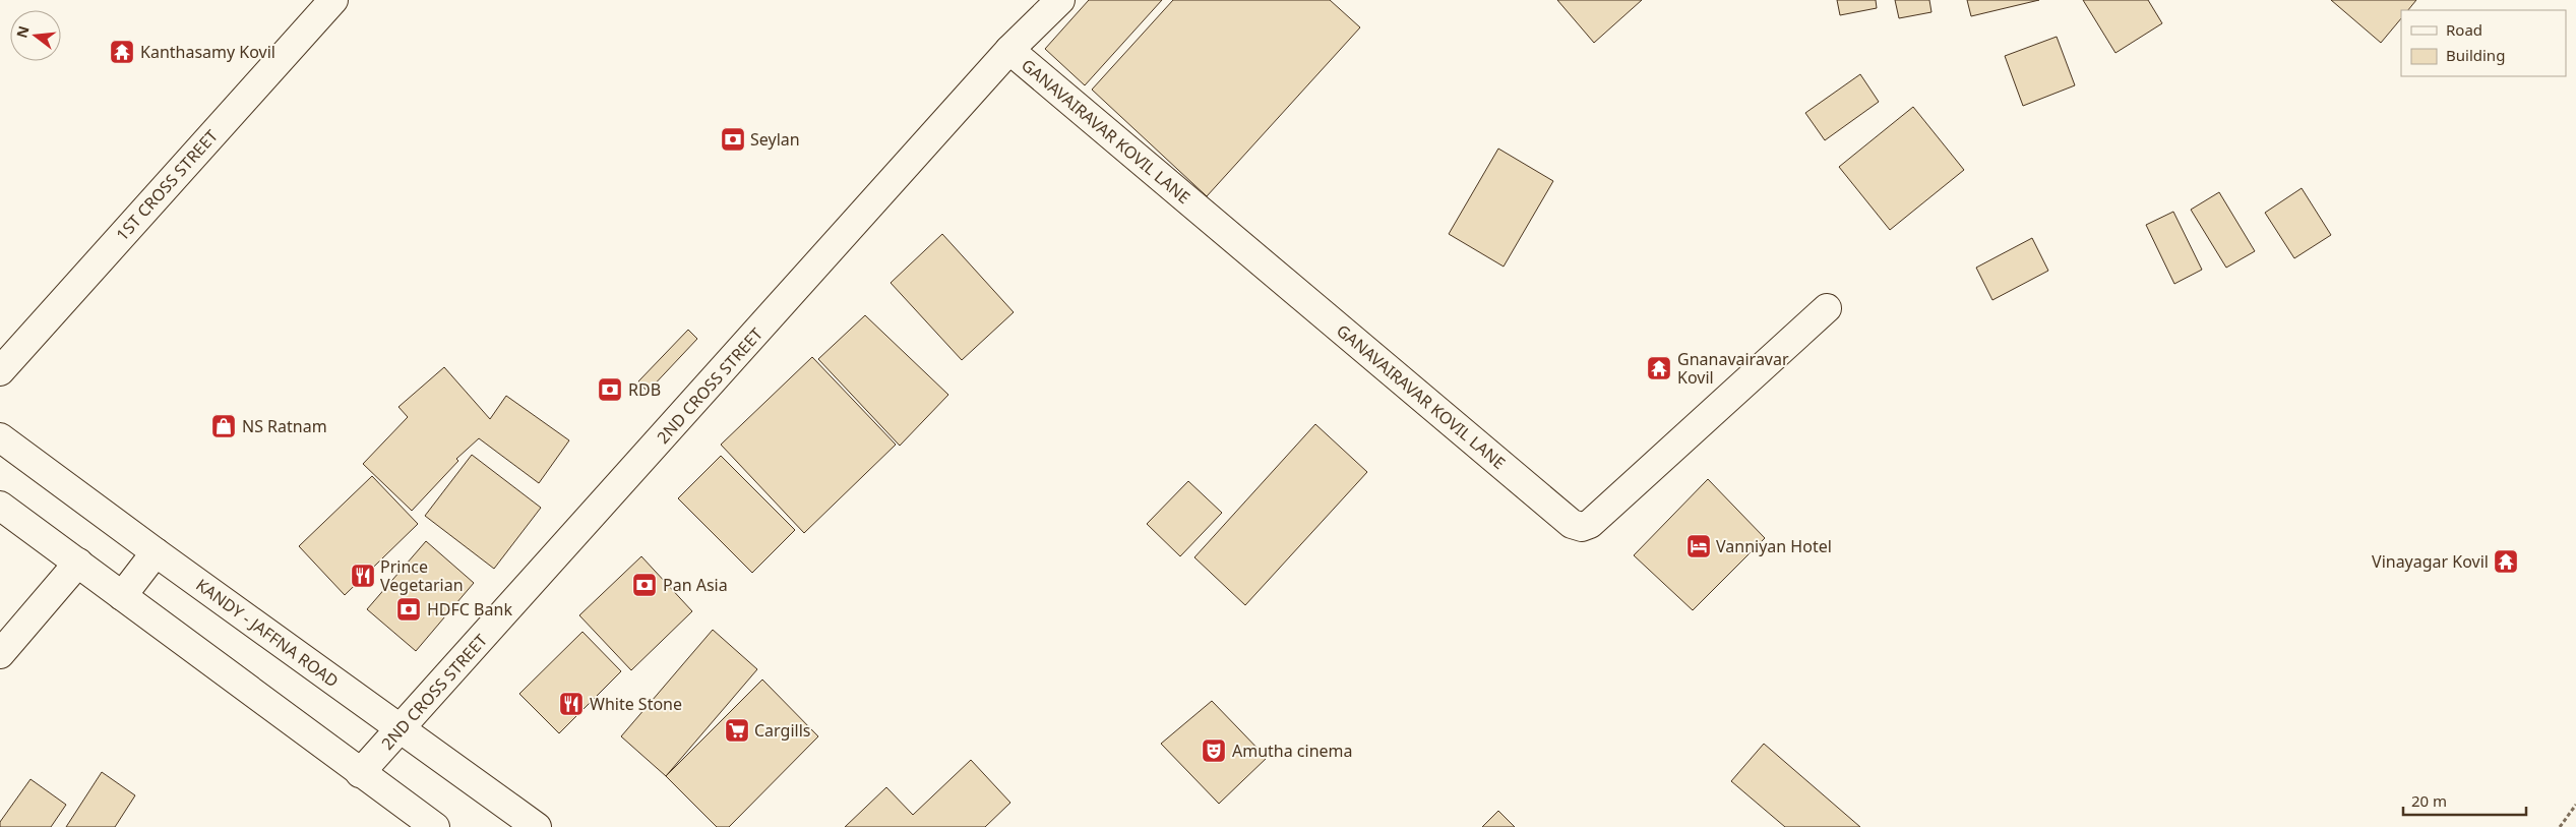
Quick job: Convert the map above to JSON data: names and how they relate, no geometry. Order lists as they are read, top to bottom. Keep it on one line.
{"streets":{"main road":["GANAVAIRAVAR KOVIL LANE","1ST CROSS STREET","2ND CROSS STREET","KANDY - JAFFNA ROAD"]},"crossings":[["GANAVAIRAVAR KOVIL LANE","2ND CROSS STREET"],["2ND CROSS STREET","KANDY - JAFFNA ROAD"]],"places":{"temple":["Kanthasamy Kovil","Gnanavairavar Kovil","Vinayagar Kovil"],"bank":["Seylan","RDB","Pan Asia","HDFC Bank"],"shop":["NS Ratnam"],"hotel":["Vanniyan Hotel"],"restaurant":["Prince Vegetarian","White Stone"],"supermarket":["Cargills"],"theatre":["Amutha cinema"]},"legend":["Road","Building"],"scale_bar":"20 m","north":"left"}
